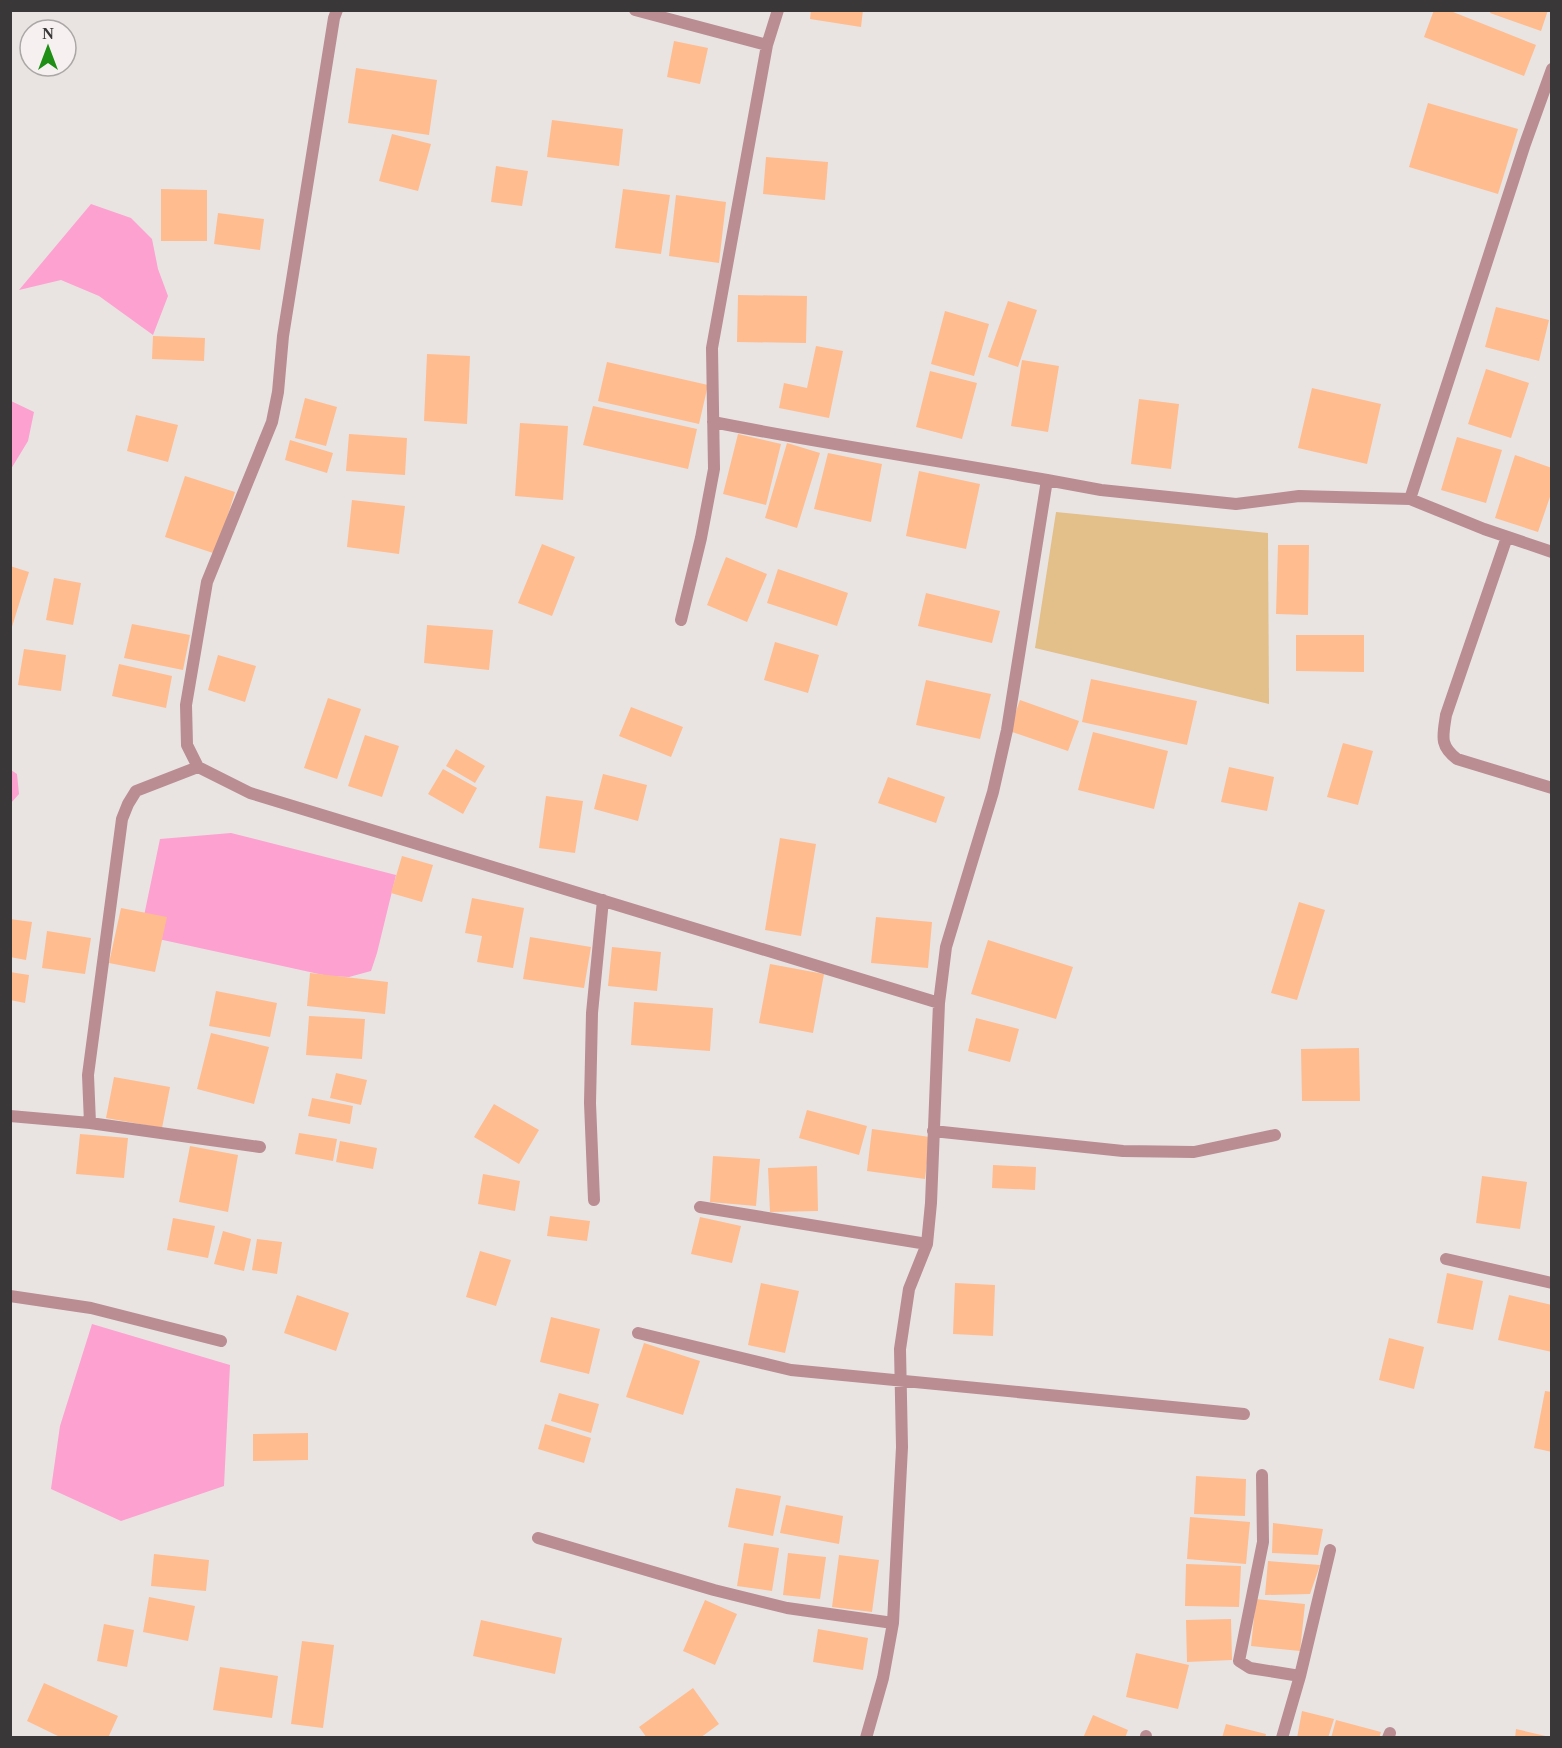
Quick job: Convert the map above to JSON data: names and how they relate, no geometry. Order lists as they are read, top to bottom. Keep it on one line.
{"north":"top"}
